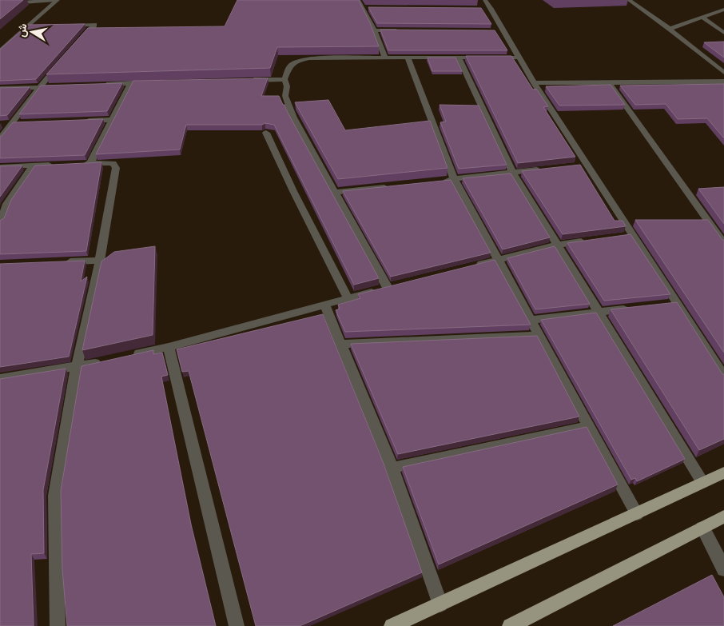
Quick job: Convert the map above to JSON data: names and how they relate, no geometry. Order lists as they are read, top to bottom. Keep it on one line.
{"north":"left"}
